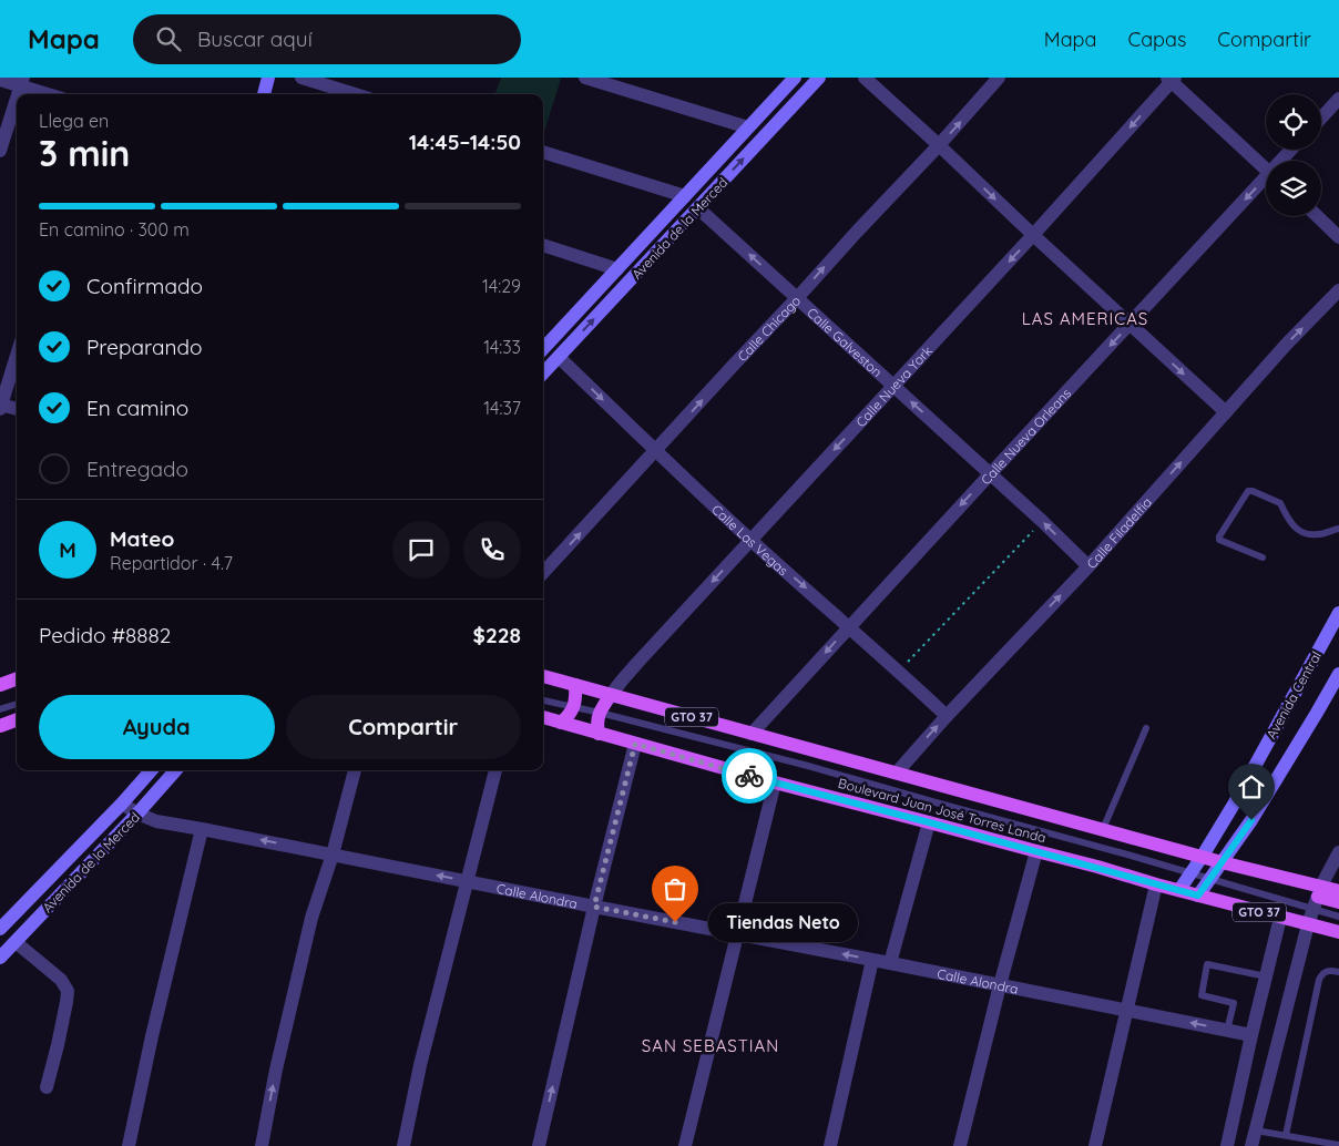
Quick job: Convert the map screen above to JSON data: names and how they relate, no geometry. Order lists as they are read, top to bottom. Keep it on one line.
{"streets":{"main road":["GTO 37","Boulevard Juan José Torres Landa"],"street":["Avenida de la Merced","Calle Chicago","Calle Galveston","Calle Nueva York","Calle Nueva Orleans","Calle Filadelfia","Calle Las Vegas","Avenida Central","Calle Alondra"]},"crossings":[["Avenida de la Merced","Calle Galveston"],["Avenida de la Merced","Calle Las Vegas"],["Avenida de la Merced","Calle Alondra"],["Calle Chicago","Calle Galveston"],["Calle Chicago","Calle Las Vegas"],["Calle Galveston","Calle Nueva York"],["Calle Galveston","Calle Nueva Orleans"],["Calle Galveston","Calle Filadelfia"],["Calle Nueva York","Calle Las Vegas"],["Calle Nueva York","Boulevard Juan José Torres Landa"],["Calle Nueva Orleans","Calle Las Vegas"],["Calle Nueva Orleans","Boulevard Juan José Torres Landa"],["Calle Filadelfia","Calle Las Vegas"],["Calle Filadelfia","Boulevard Juan José Torres Landa"],["Avenida Central","Boulevard Juan José Torres Landa"]],"one_way":["Calle Chicago","Calle Galveston","Calle Nueva York","Calle Nueva Orleans","Calle Filadelfia","Calle Las Vegas","Calle Alondra"],"districts":["LAS AMERICAS","SAN SEBASTIAN"],"places":["Tiendas Neto"],"page":{"header":"Mapa","search":"Buscar aquí","nav":["Mapa","Capas","Compartir"],"heading":["3 min","Llega en","14:45–14:50"],"panel":["Mateo","Repartidor · 4.7","Pedido #8882","$228"],"bar":"En camino · 300 m","list":[["Confirmado","14:29"],["Preparando","14:33"],["En camino","14:37"],"Entregado"],"round":"M","buttons":["Ayuda","Compartir"],"bubble":"Tiendas Neto"}}
